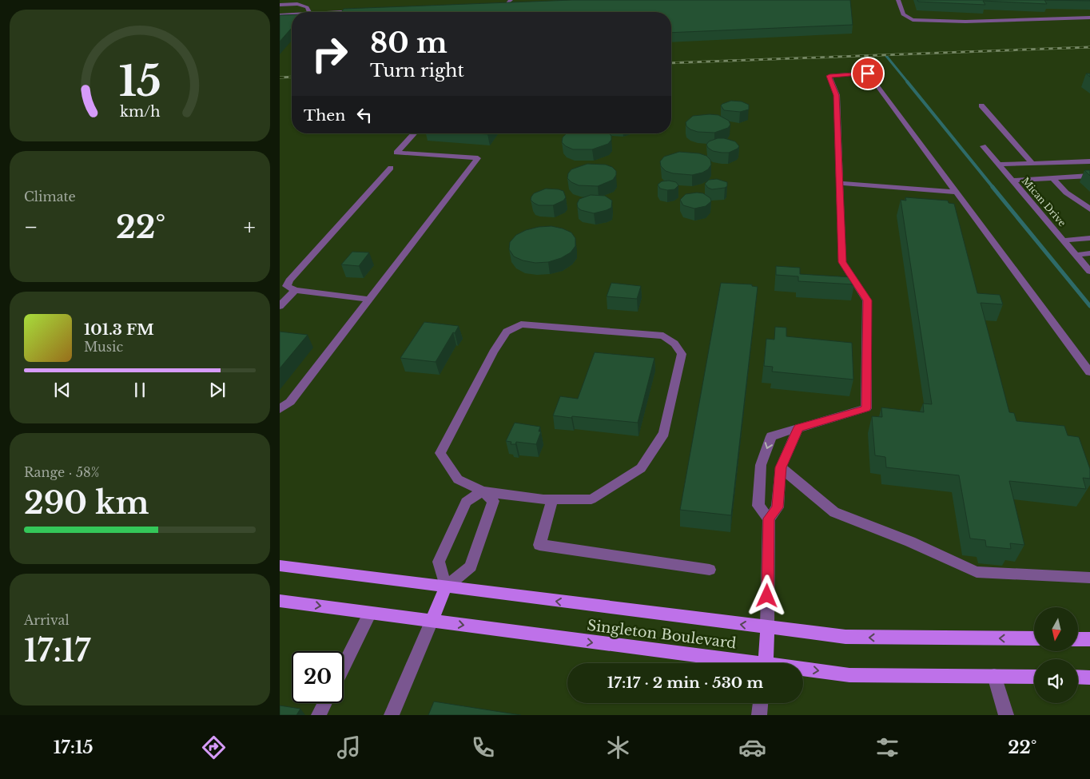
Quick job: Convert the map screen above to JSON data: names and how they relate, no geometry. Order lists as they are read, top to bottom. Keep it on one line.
{"streets":{"main road":["Singleton Boulevard"],"street":["Mican Drive"]},"north":"bottom","page":{"turn":["80 m","Turn right"],"then":"Then","tile":["Climate",["Range · 58%","290 km"],["Arrival","17:17"]],"heat":["−","22°","+"],"song":["101.3 FM","Music"],"limit":"20","trip":"17:17 · 2 min · 530 m","tabs":["17:15","22°"],"gauge":["15","km/h"]}}
